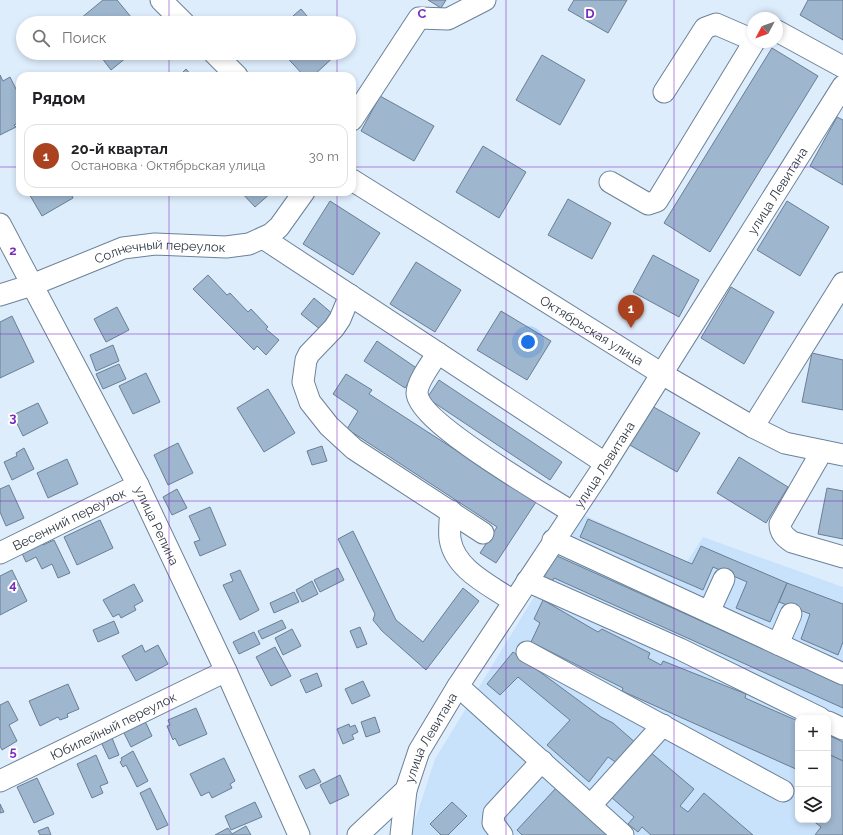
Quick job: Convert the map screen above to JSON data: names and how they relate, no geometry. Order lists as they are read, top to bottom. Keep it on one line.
{"streets":{"street":["улица Левитана","Солнечный переулок","Октябрьская улица","Весенний переулок","улица Репина","Юбилейный переулок"]},"crossings":[["улица Левитана","Октябрьская улица"],["Солнечный переулок","улица Репина"],["Весенний переулок","улица Репина"],["улица Репина","Юбилейный переулок"]],"north":"bottom left","page":{"search":"Поиск","heading":"Рядом","list":[{"mark":"1","name":"20-й квартал","note":"Остановка · Октябрьская улица","value":"30 m"}],"pins":"1","map_buttons":["+","−"]},"grid":{"columns":["C","D"],"rows":["2","3","4","5"]}}
